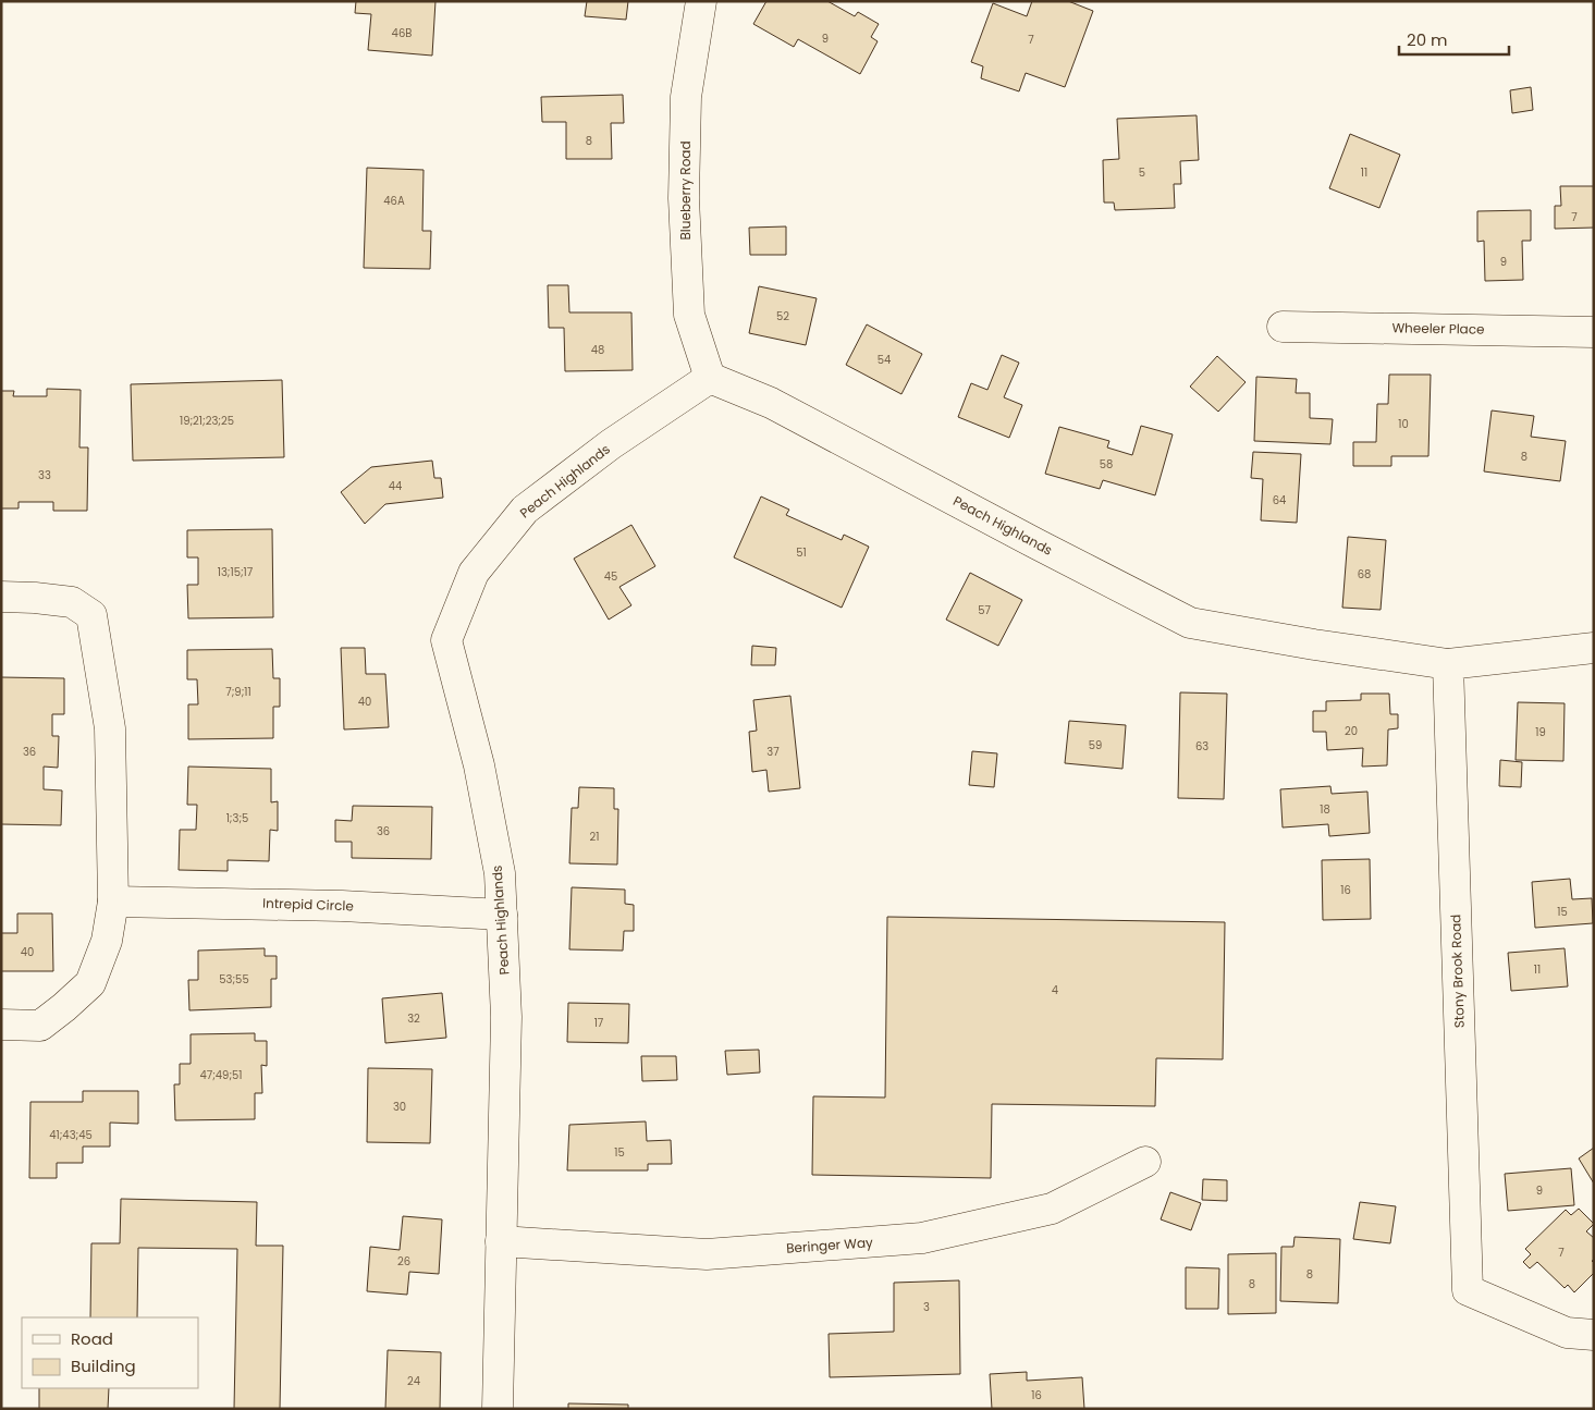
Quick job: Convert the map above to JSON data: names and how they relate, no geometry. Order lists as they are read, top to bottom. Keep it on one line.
{"streets":{"street":["Blueberry Road","Wheeler Place","Peach Highlands","Intrepid Circle","Stony Brook Road","Beringer Way"]},"crossings":[["Blueberry Road","Peach Highlands"],["Peach Highlands","Intrepid Circle"],["Peach Highlands","Stony Brook Road"],["Peach Highlands","Beringer Way"]],"house_numbers":["46B","9","7","8","5","11","46A","7","9","52","48","54","19;21;23;25","10","8","58","33","44","64","51","13;15;17","68","45","57","7;9;11","40","20","19","59","63","36","37","18","1;3;5","36","21","16","15","40","11","53;55","4","32","17","47;49;51","30","41;43;45","15","9","7","26","8","8","3","24","16"],"legend":["Road","Building"],"scale_bar":"20 m"}
